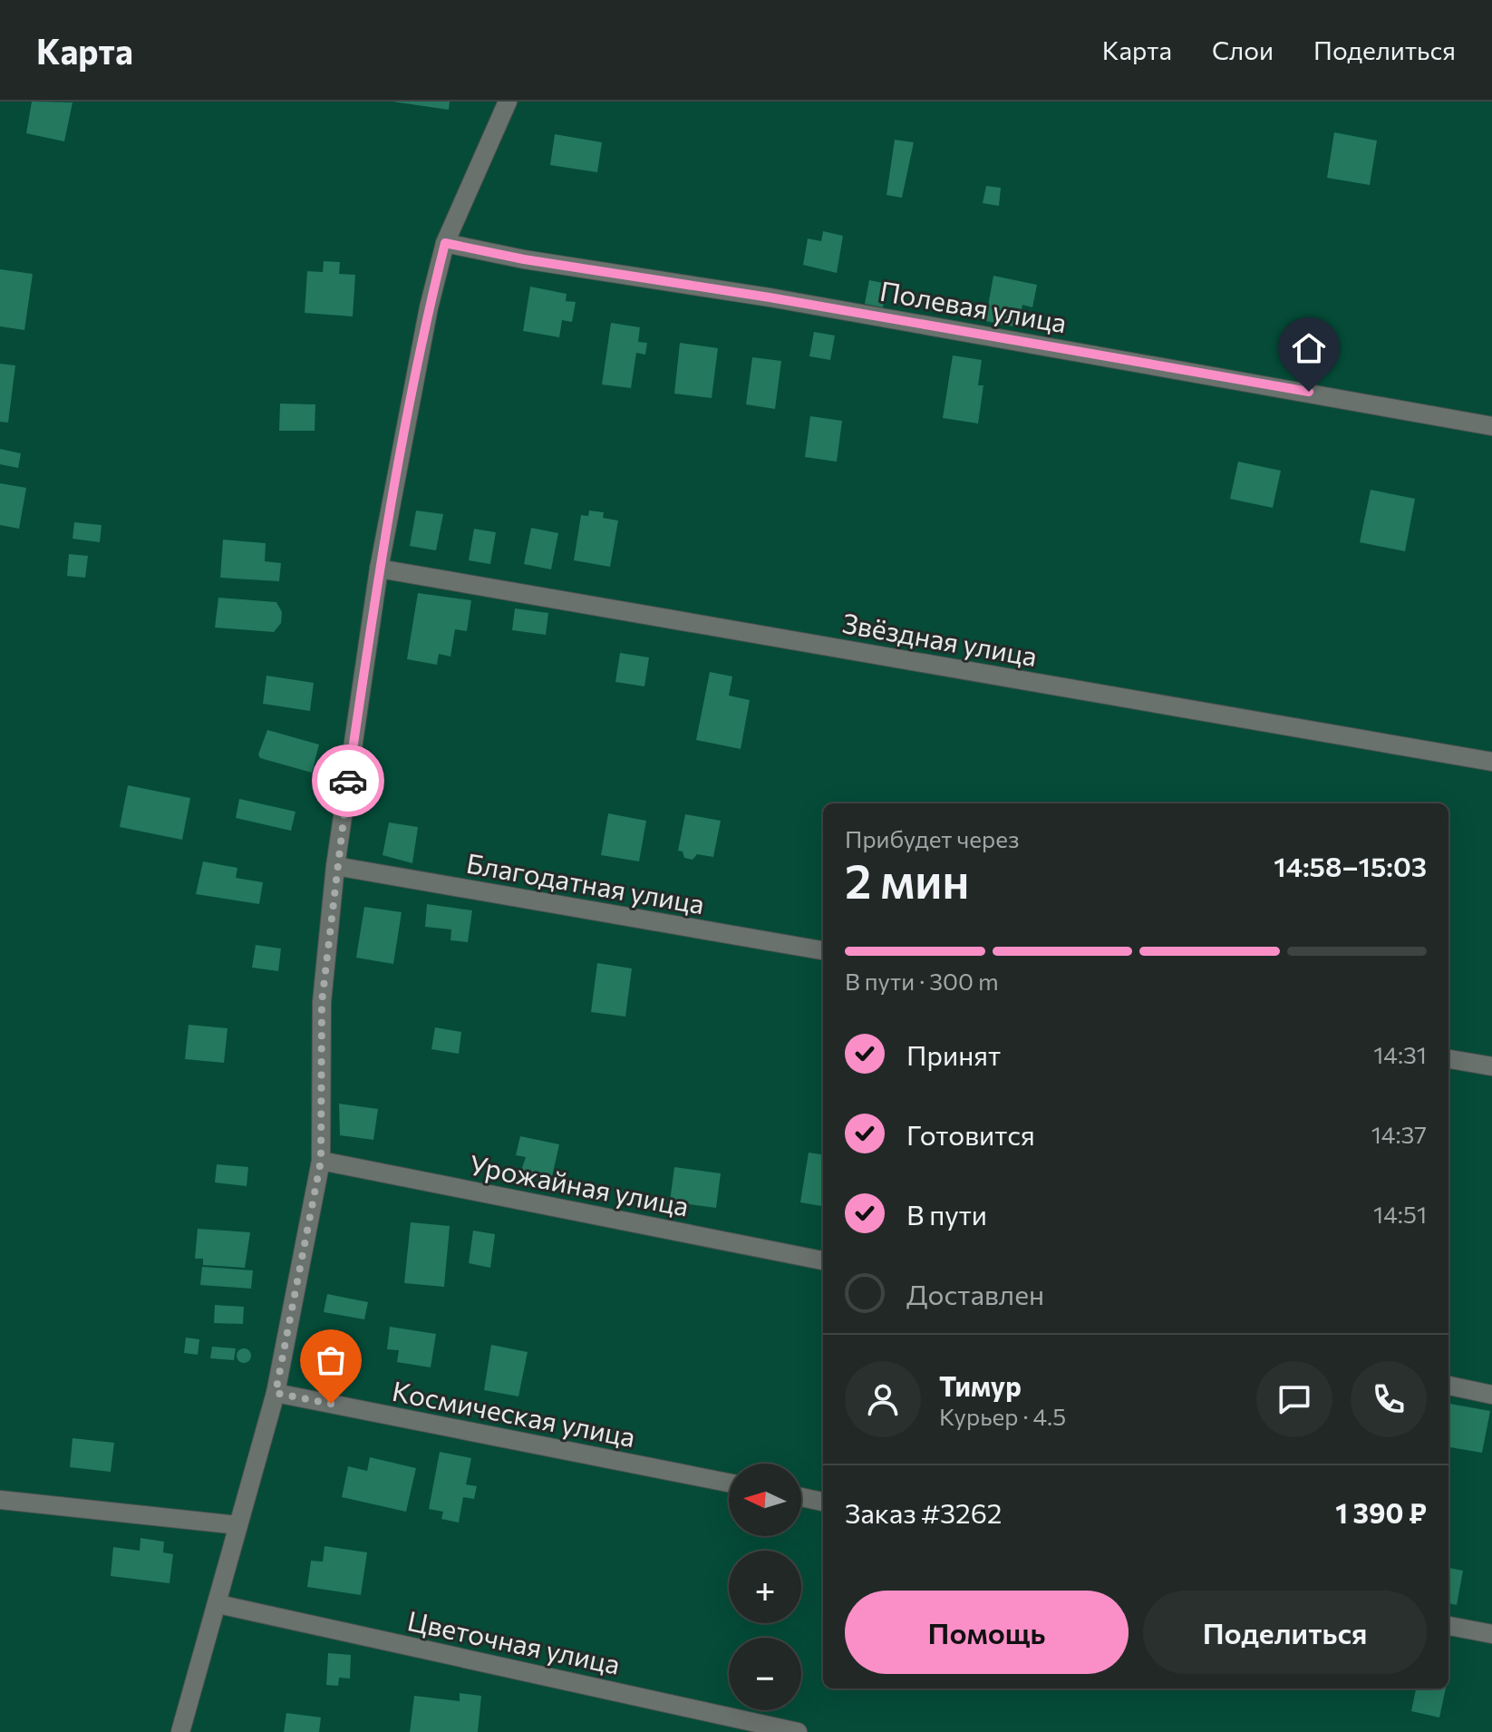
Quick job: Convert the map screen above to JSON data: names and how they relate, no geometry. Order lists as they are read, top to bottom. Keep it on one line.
{"streets":{"street":["Полевая улица","Звёздная улица","Благодатная улица","Урожайная улица","Космическая улица","Цветочная улица"]},"north":"left","page":{"header":"Карта","nav":["Карта","Слои","Поделиться"],"heading":["2 мин","Прибудет через","14:58–15:03"],"panel":["Тимур","Курьер · 4.5","Заказ #3262","1 390 ₽"],"bar":"В пути · 300 m","list":[["Принят","14:31"],["Готовится","14:37"],["В пути","14:51"],"Доставлен"],"map_buttons":["+","−"],"buttons":["Помощь","Поделиться"]}}
